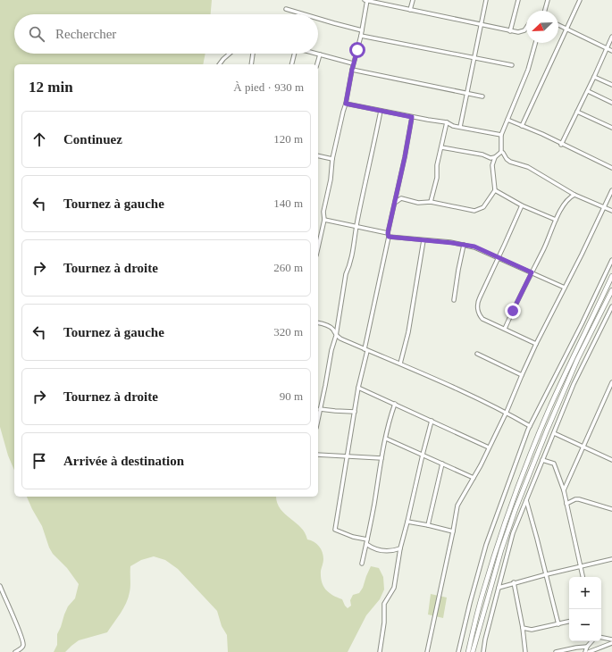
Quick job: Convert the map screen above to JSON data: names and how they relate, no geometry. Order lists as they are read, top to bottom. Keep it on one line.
{"north":"bottom left","page":{"search":"Rechercher","heading":["12 min","À pied · 930 m"],"list":[["Continuez","120 m"],["Tournez à gauche","140 m"],["Tournez à droite","260 m"],["Tournez à gauche","320 m"],["Tournez à droite","90 m"],"Arrivée à destination"],"map_buttons":["+","−"]}}
